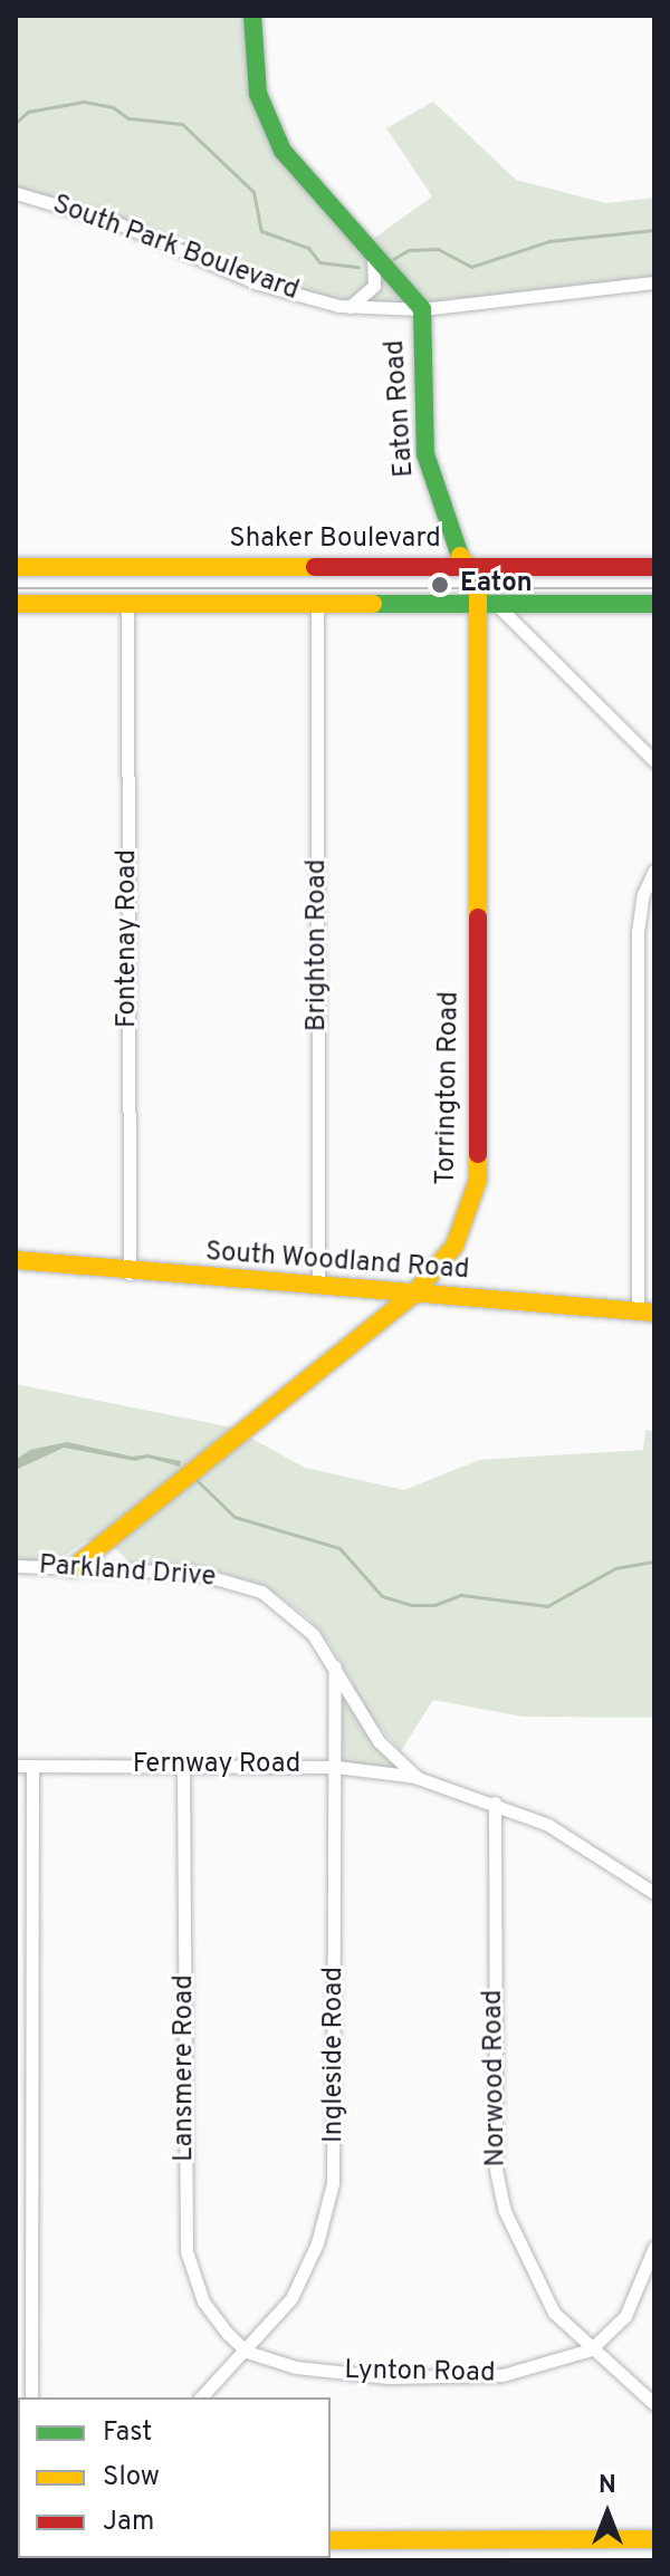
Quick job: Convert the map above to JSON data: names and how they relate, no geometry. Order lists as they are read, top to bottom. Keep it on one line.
{"streets":{"street":["South Park Boulevard","Eaton Road","Shaker Boulevard","Fontenay Road","Brighton Road","Torrington Road","South Woodland Road","Parkland Drive","Fernway Road","Ingleside Road","Lansmere Road","Norwood Road","Lynton Road"]},"crossings":[["South Park Boulevard","Eaton Road"],["Eaton Road","Shaker Boulevard"],["Eaton Road","Torrington Road"],["Fontenay Road","South Woodland Road"],["Brighton Road","South Woodland Road"],["Torrington Road","South Woodland Road"],["Torrington Road","Parkland Drive"],["Parkland Drive","Fernway Road"],["Parkland Drive","Ingleside Road"],["Parkland Drive","Norwood Road"],["Fernway Road","Ingleside Road"],["Fernway Road","Lansmere Road"],["Ingleside Road","Lansmere Road"],["Ingleside Road","Lynton Road"],["Lansmere Road","Lynton Road"],["Norwood Road","Lynton Road"]],"places":["Eaton"],"legend":["Fast","Slow","Jam"],"north":"top"}
